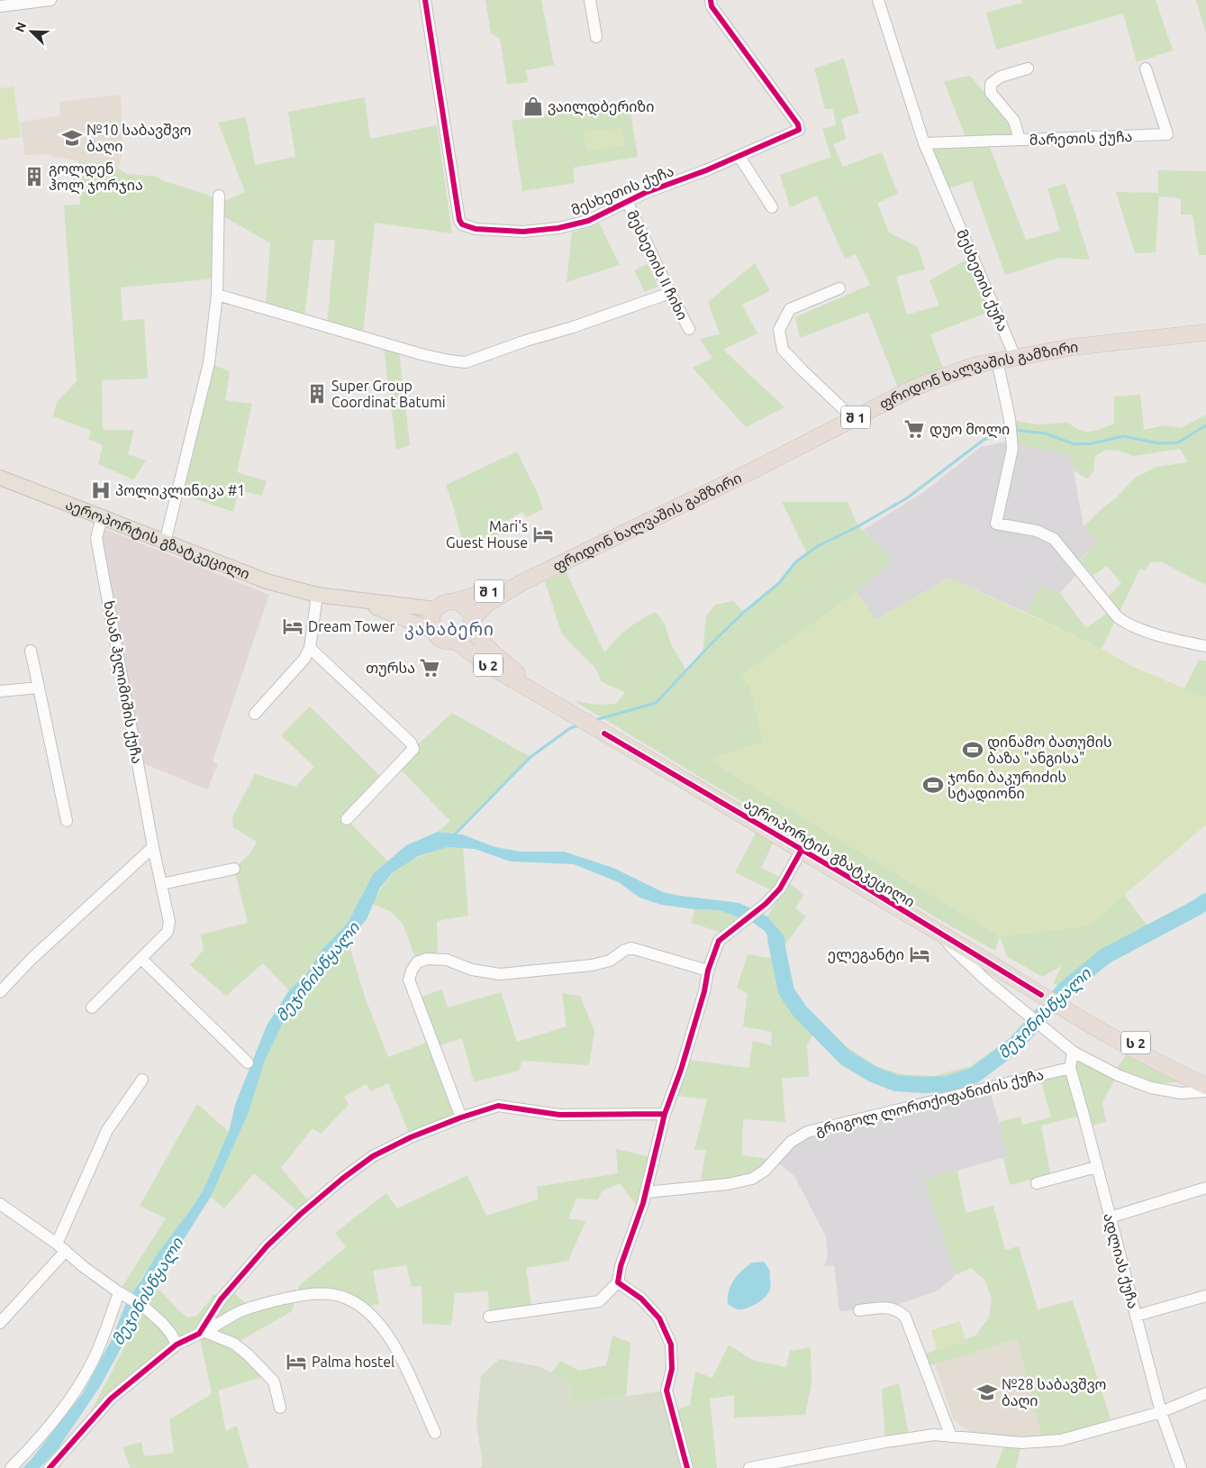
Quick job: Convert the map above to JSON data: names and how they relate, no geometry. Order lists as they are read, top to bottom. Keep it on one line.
{"streets":{"highway":["ფრიდონ ხალვაშის გამზირი","შ 1","აეროპორტის გზატკეცილი","ს 2"],"street":["მარეთის ქუჩა","მესხეთის ქუჩა","მესხეთის II ჩიხი","ხასან ჰელიმიშის ქუჩა","გრიგოლ ლორთქიფანიძის ქუჩა","ადლიას ქუჩა"]},"crossings":[["მარეთის ქუჩა","მესხეთის ქუჩა"],["მესხეთის ქუჩა","მესხეთის II ჩიხი"],["მესხეთის ქუჩა","ფრიდონ ხალვაშის გამზირი"],["ფრიდონ ხალვაშის გამზირი","შ 1"],["შ 1","აეროპორტის გზატკეცილი"],["აეროპორტის გზატკეცილი","ხასან ჰელიმიშის ქუჩა"],["გრიგოლ ლორთქიფანიძის ქუჩა","ადლიას ქუჩა"]],"districts":["კახაბერი"],"water":["მეჯინისწყალი"],"places":{"shop":["ვაილდბერიზი"],"school or university":["№10 საბავშვო ბაღი","№28 საბავშვო ბაღი"],"building":["გოლდენ ჰოლ ჯორჯია","Super Group Coordinat Batumi"],"supermarket":["დუო მოლი","თურსა"],"hospital":["პოლიკლინიკა #1"],"hotel":["Mari's Guest House","Dream Tower","ელეგანტი","Palma hostel"],"sports":["დინამო ბათუმის ბაზა \"ანგისა\"","ჯონი ბაკურიძის სტადიონი"]},"north":"top left"}
